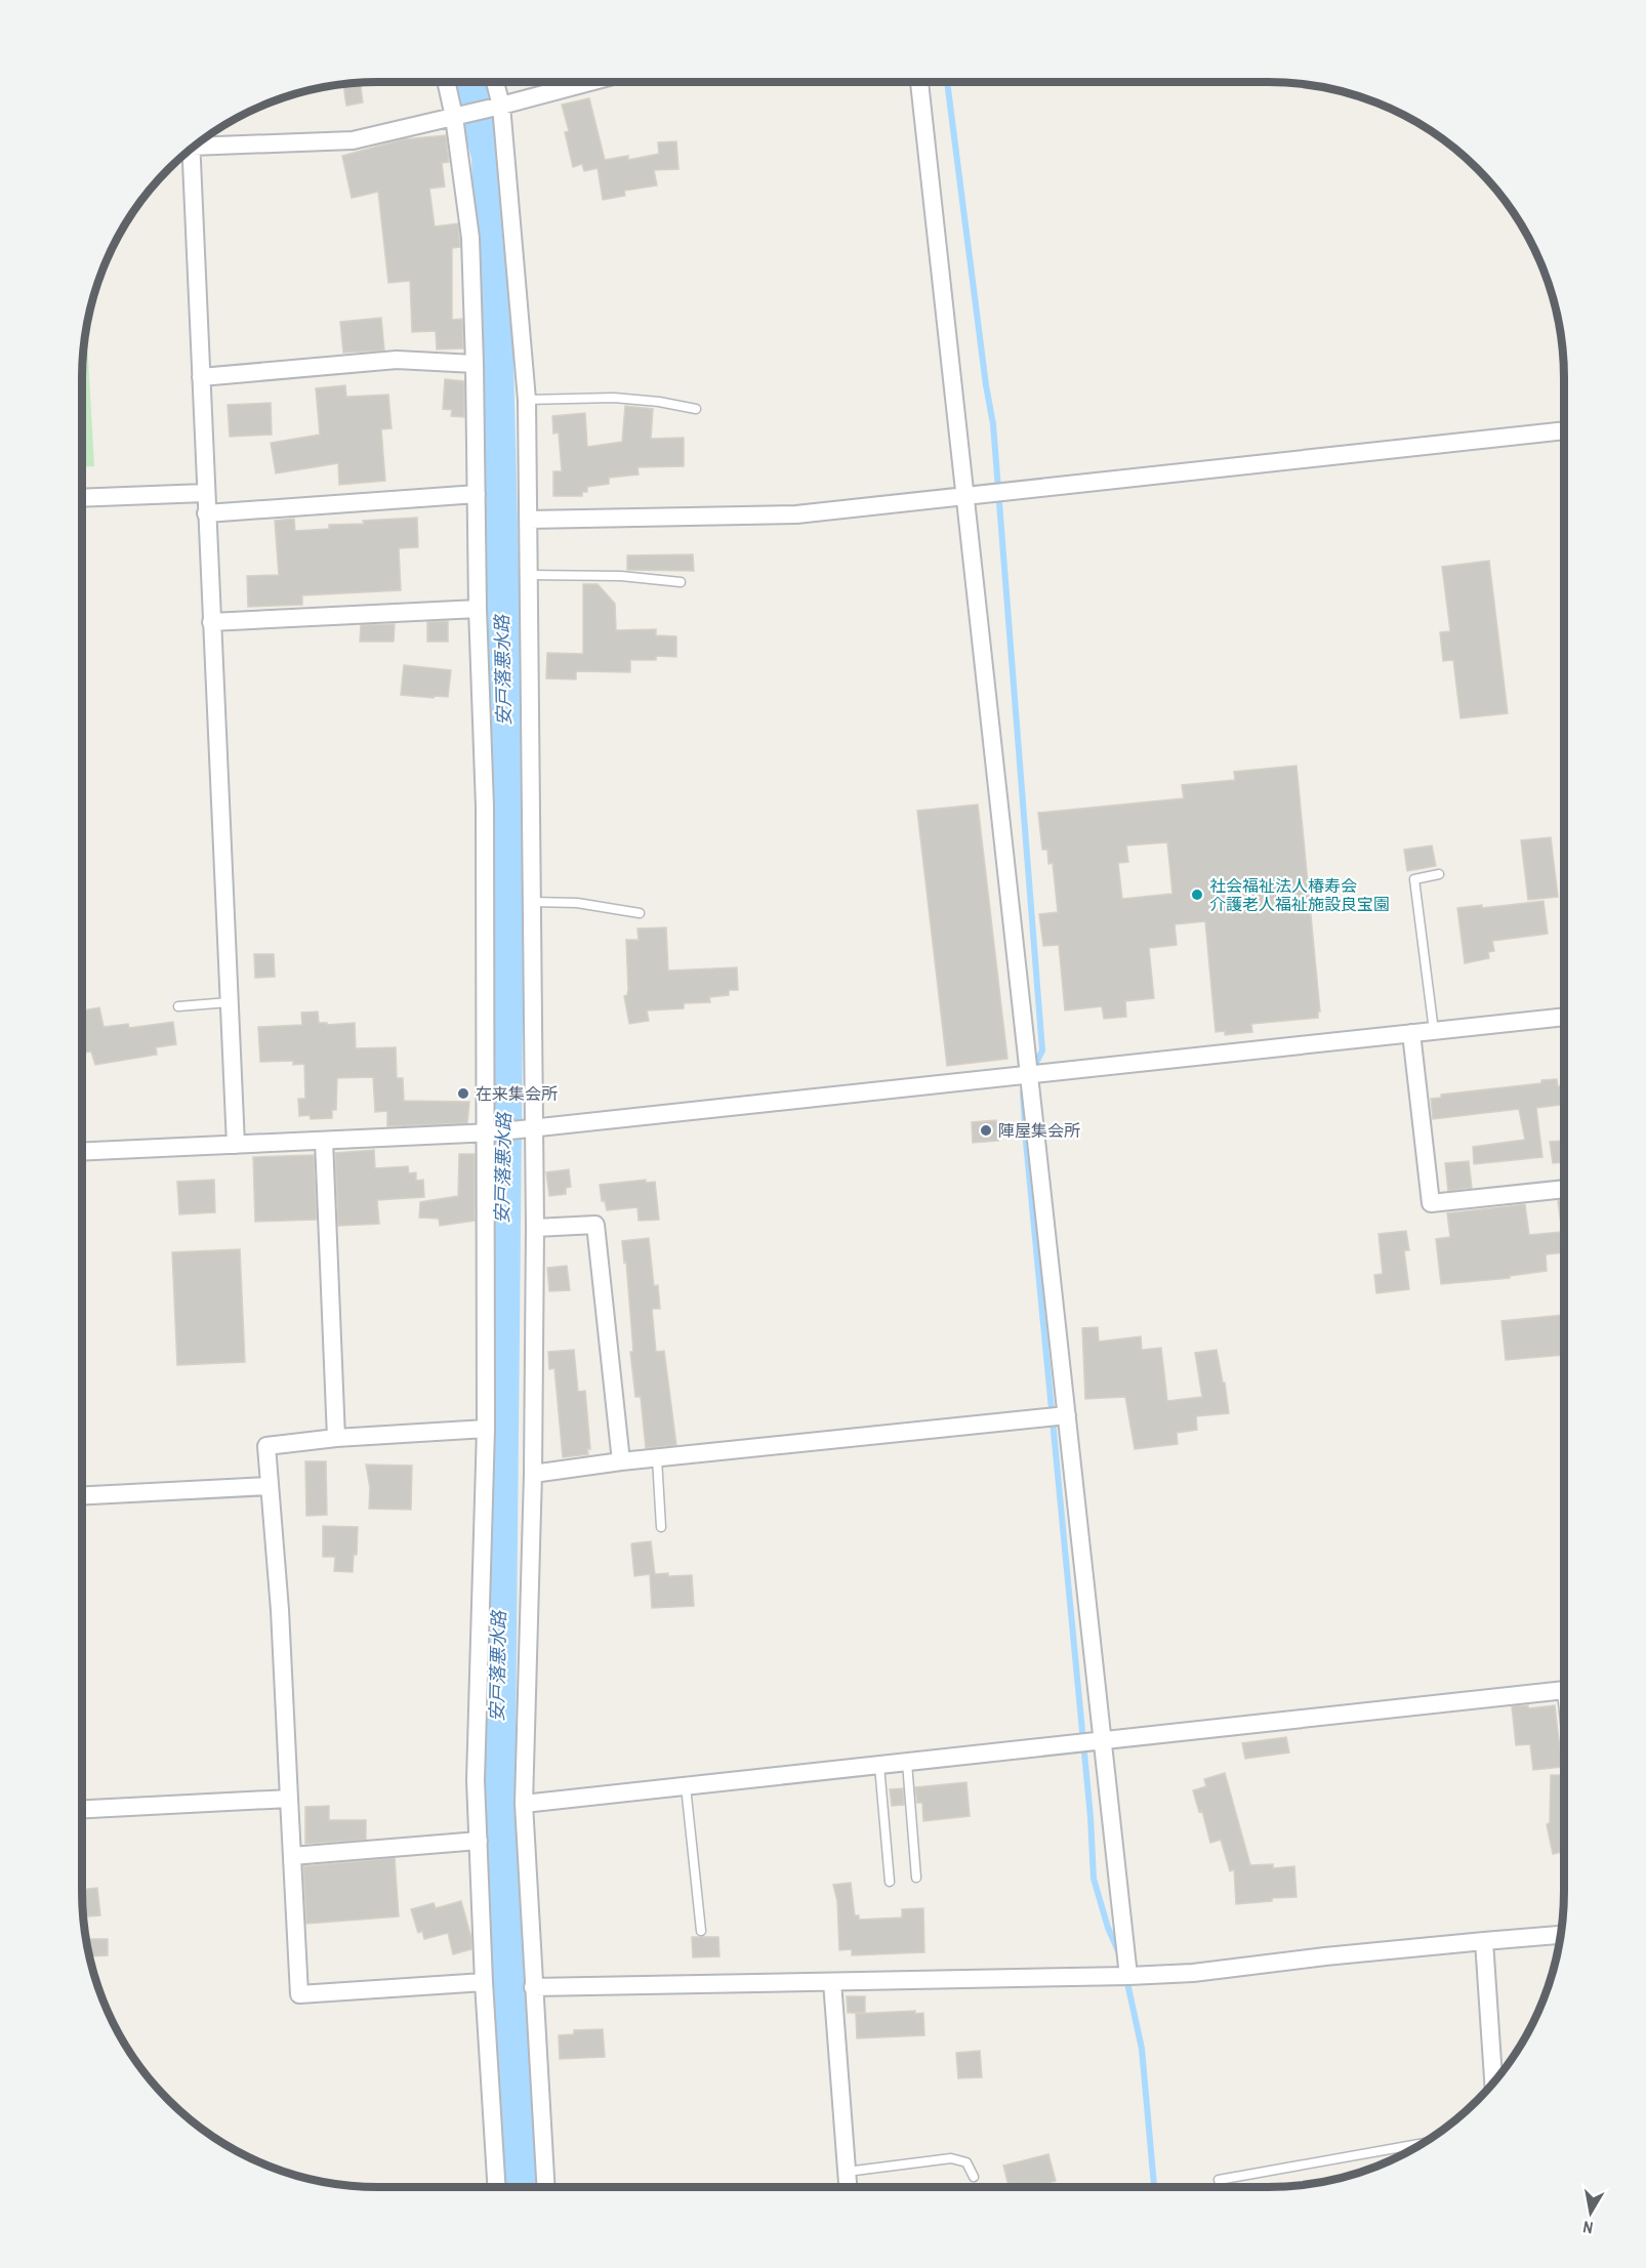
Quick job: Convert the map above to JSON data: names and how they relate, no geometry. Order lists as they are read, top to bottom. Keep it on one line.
{"water":["安戸落悪水路"],"places":["社会福祉法人椿寿会 介護老人福祉施設良宝園","在来集会所","陣屋集会所"],"north":"bottom"}
